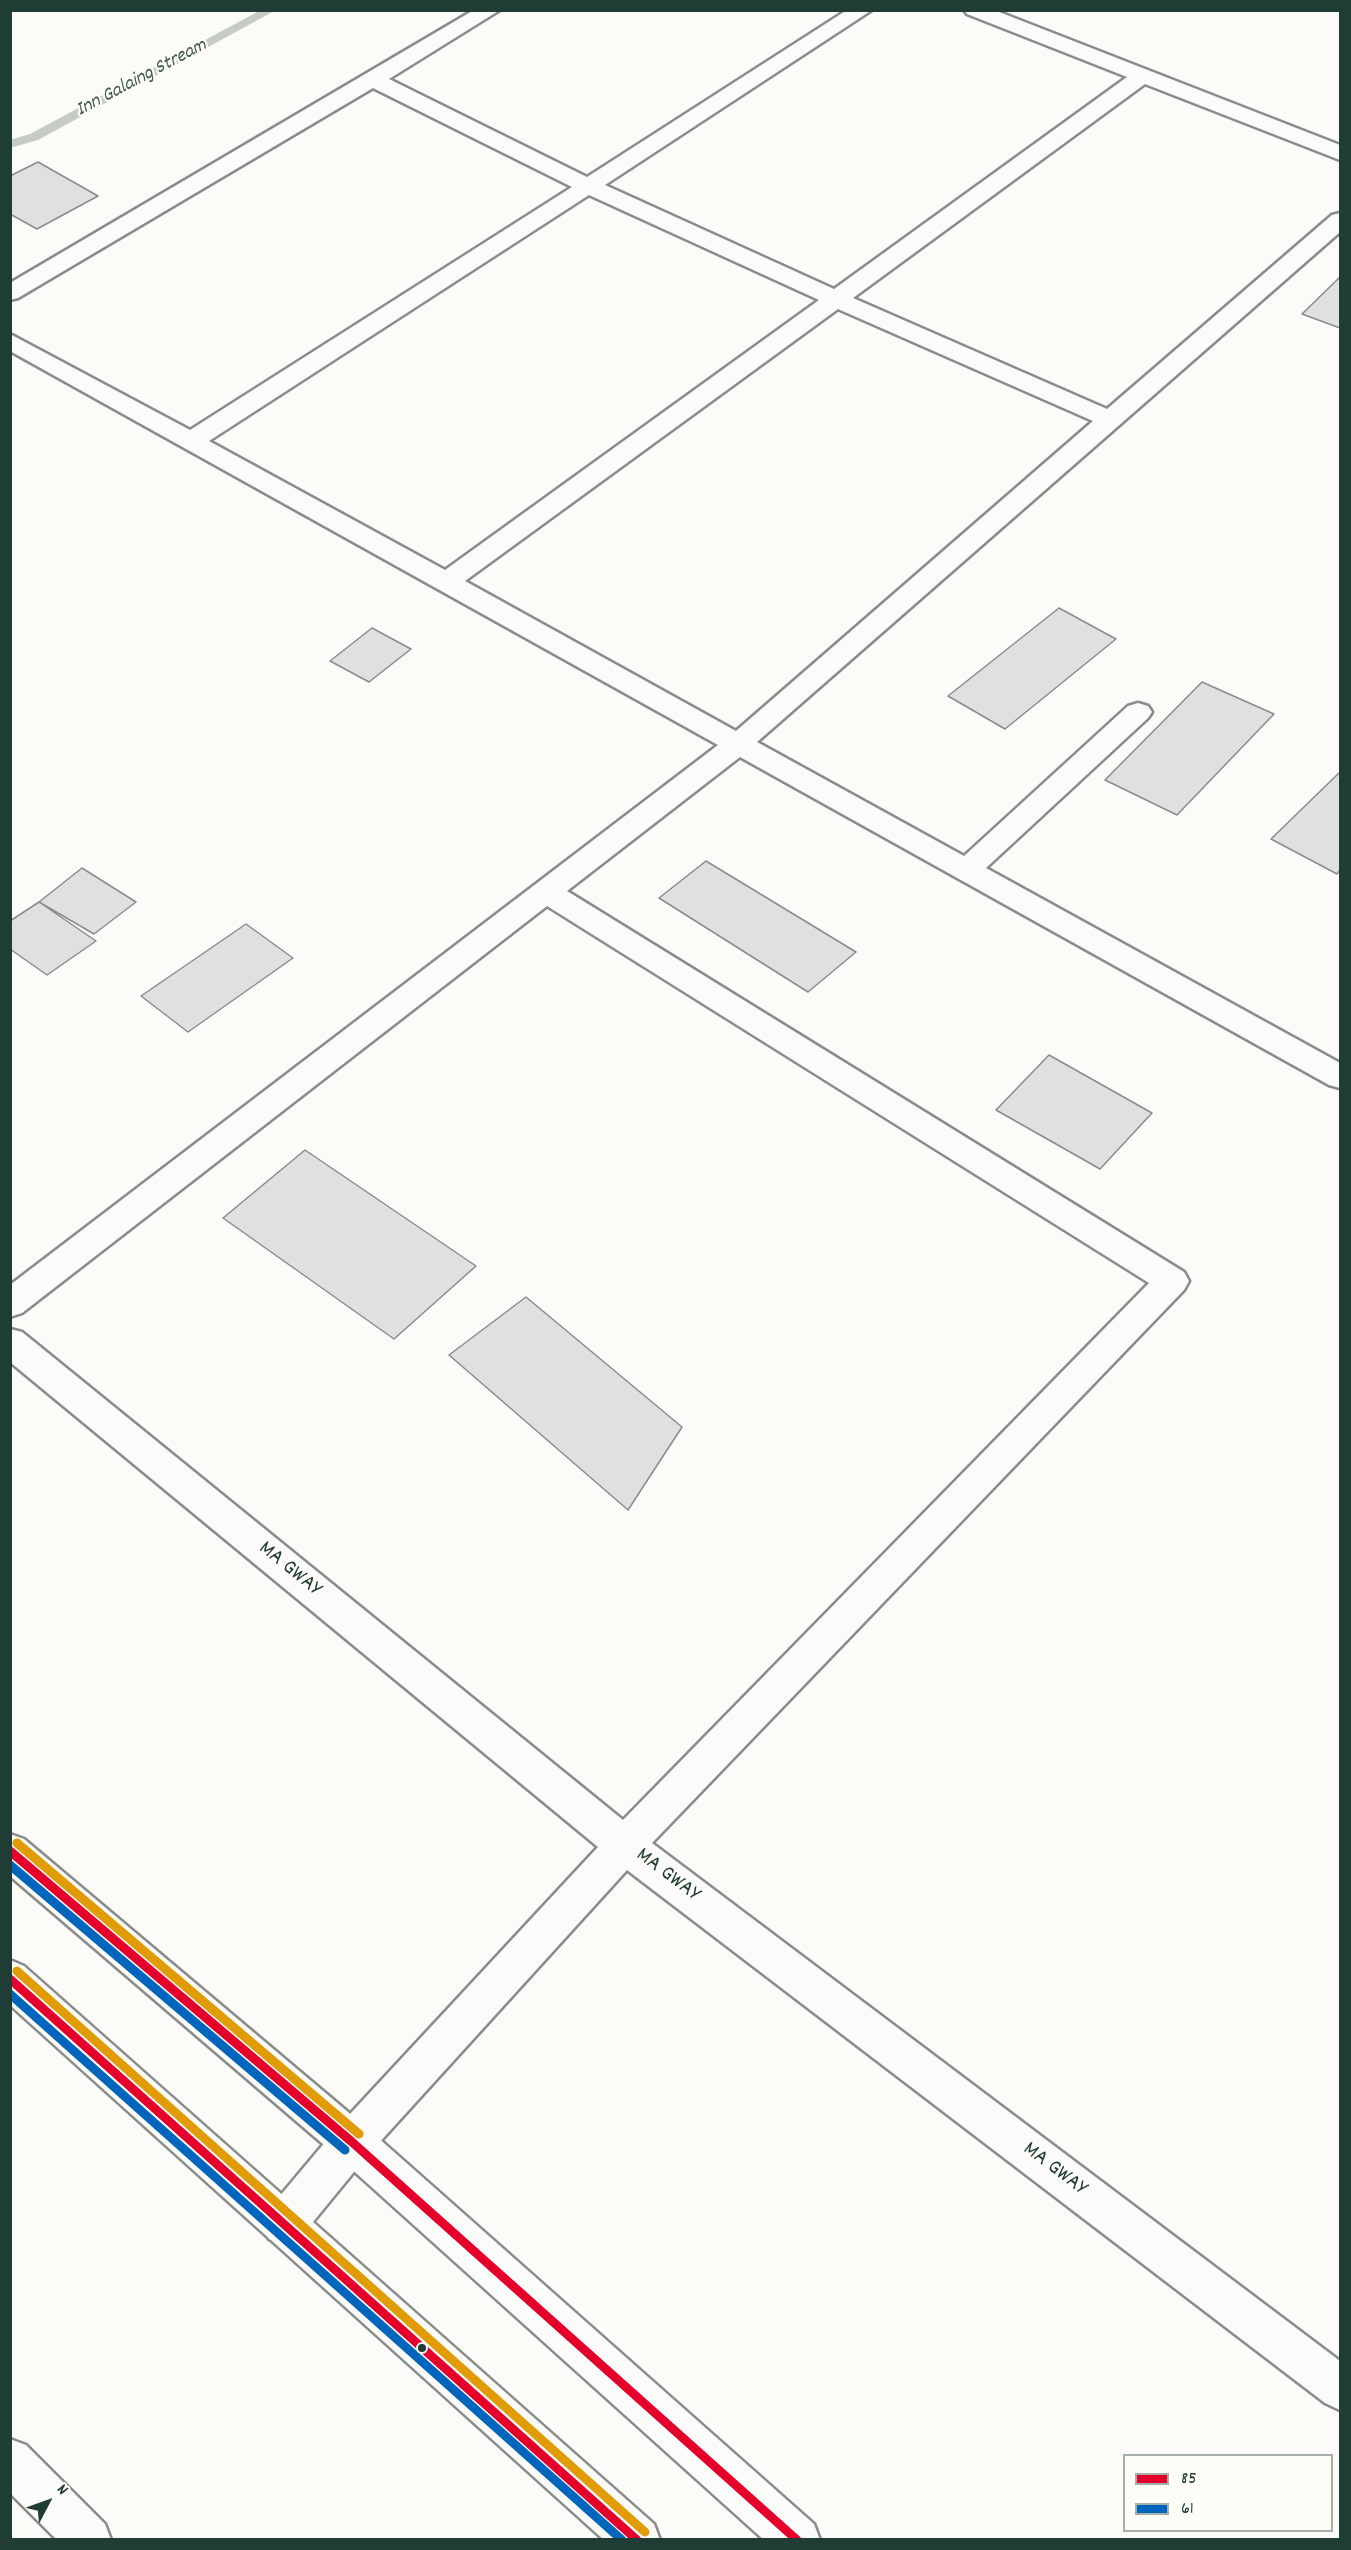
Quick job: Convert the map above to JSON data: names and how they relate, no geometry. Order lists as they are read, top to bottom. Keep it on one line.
{"streets":{"street":["MA GWAY"]},"water":["Inn Galaing Stream"],"lines":["transit line 85","transit line 61"],"legend":["85","61"],"north":"top right"}
